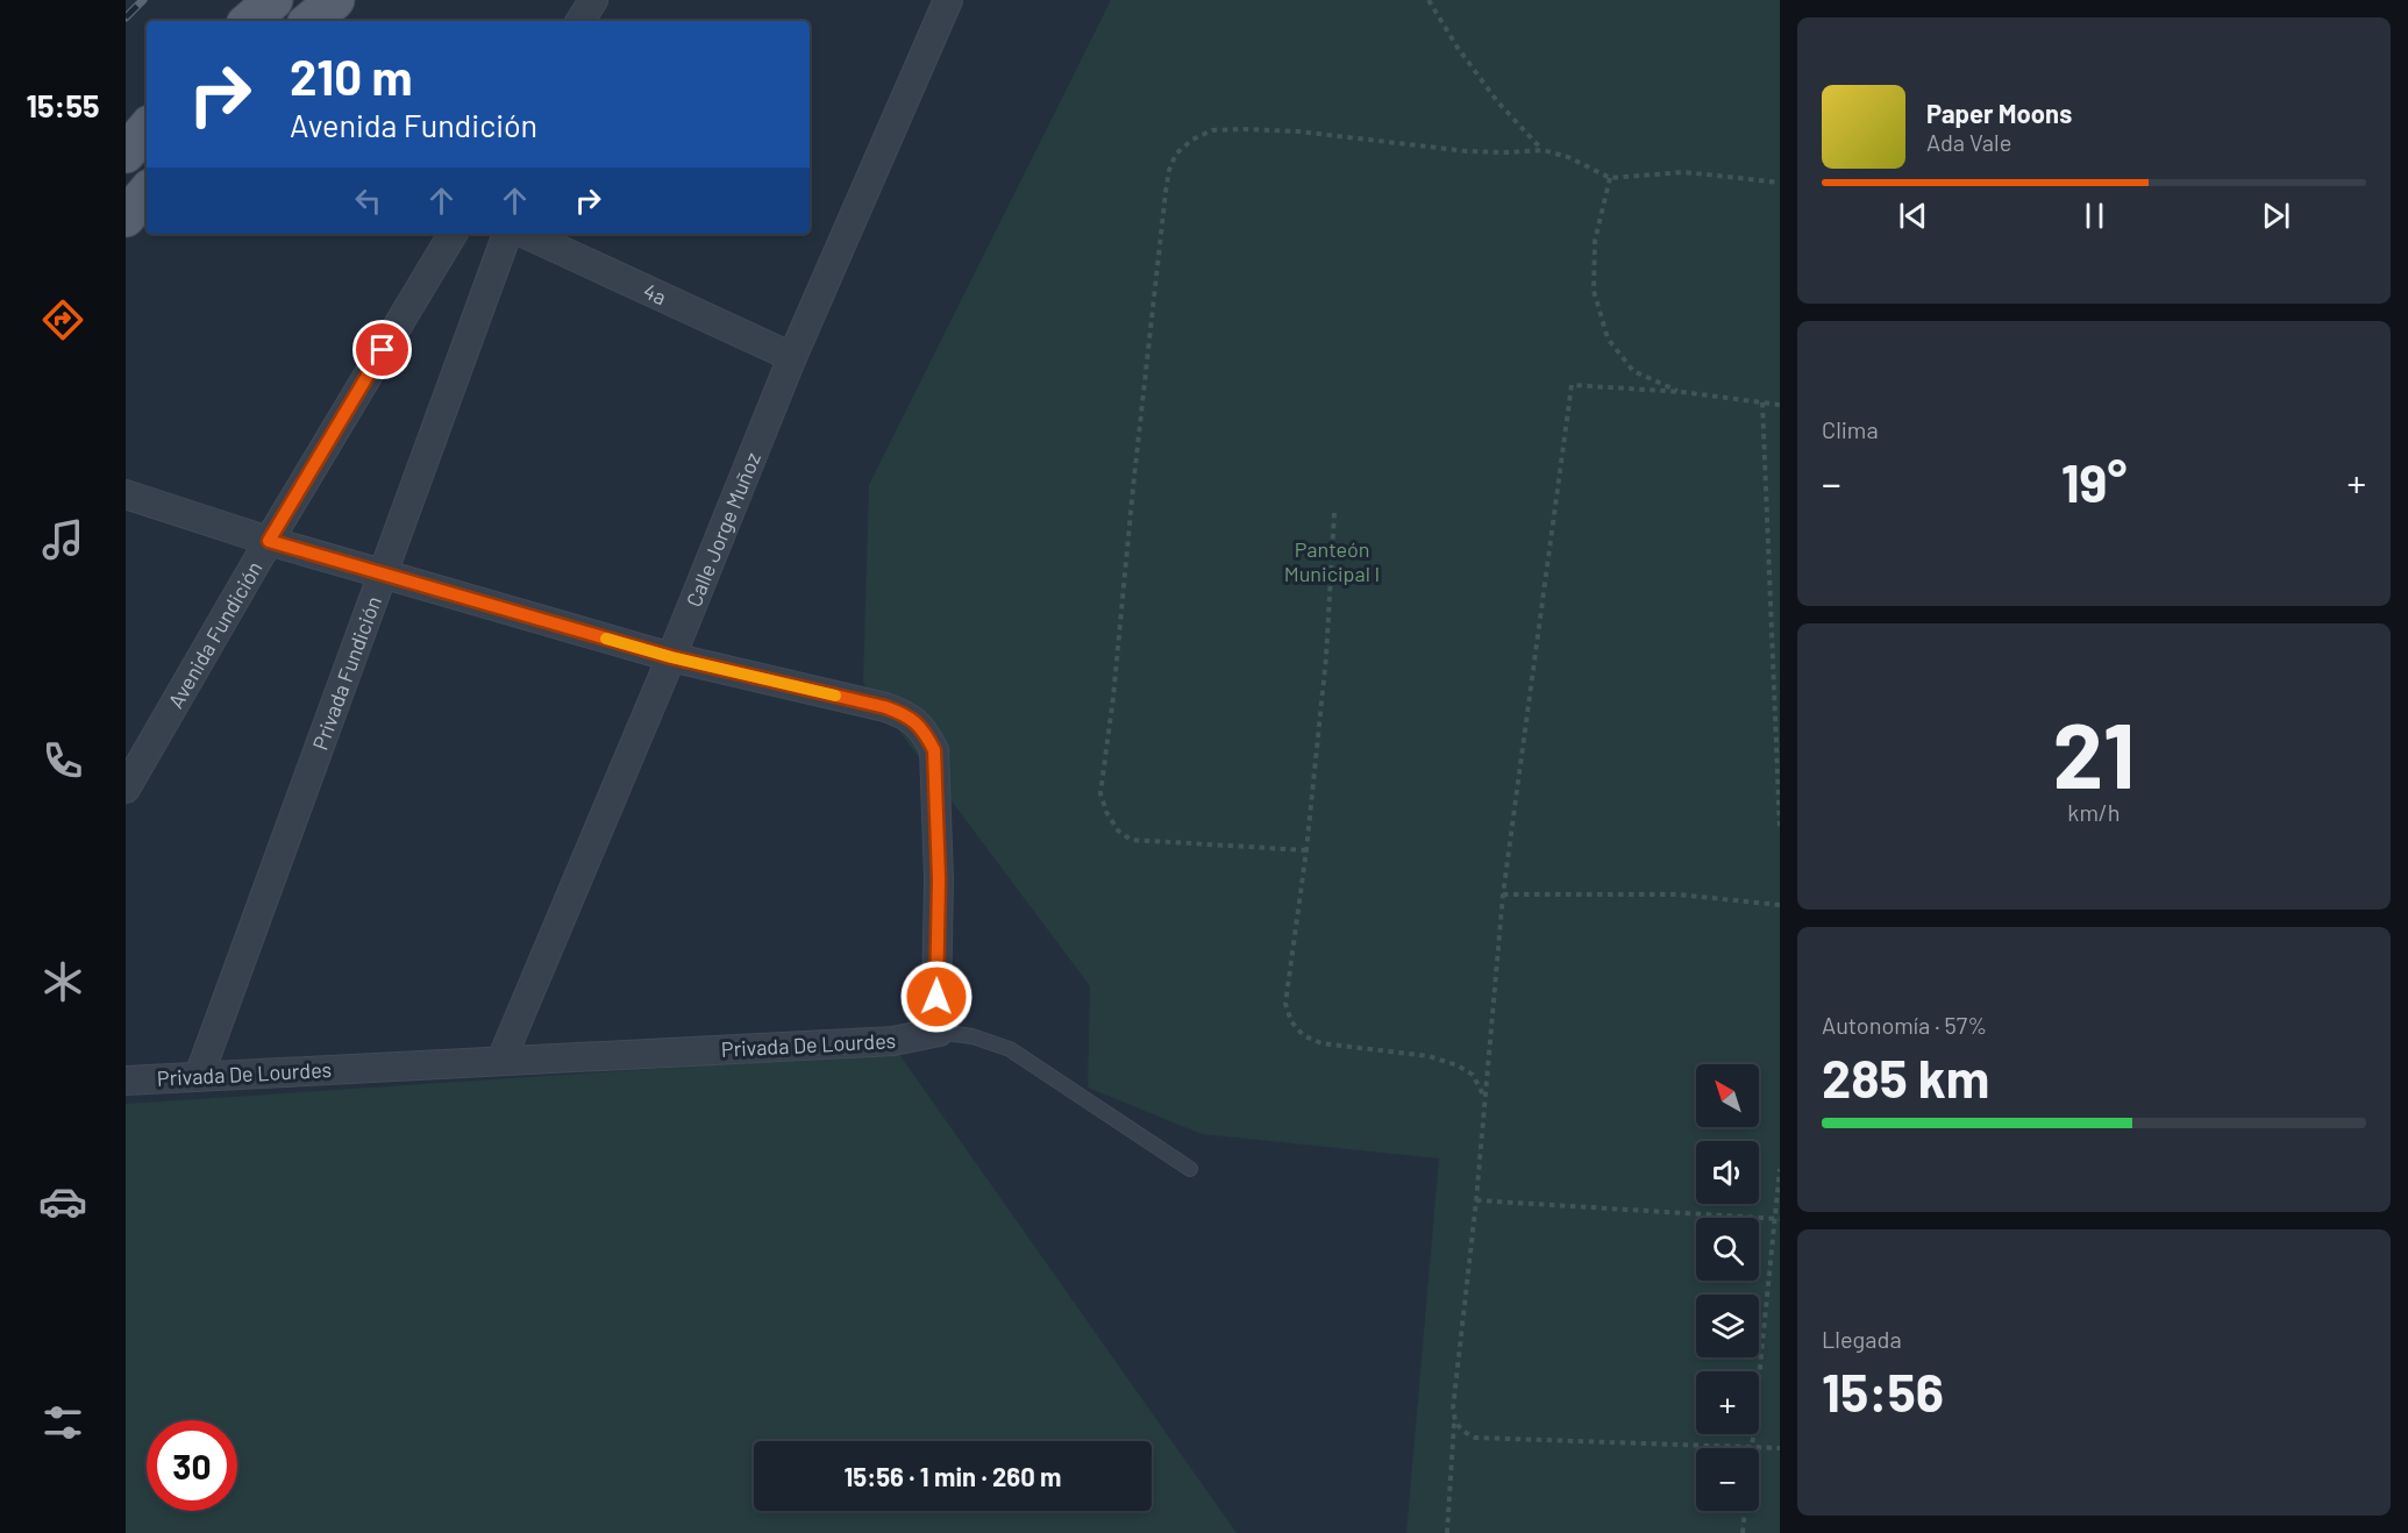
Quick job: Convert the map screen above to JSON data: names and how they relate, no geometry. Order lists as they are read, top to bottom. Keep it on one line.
{"streets":{"street":["4a","Calle Jorge Muñoz","Avenida Fundición","Privada Fundición","Privada De Lourdes"]},"crossings":[["4a","Calle Jorge Muñoz"],["Calle Jorge Muñoz","Privada De Lourdes"],["Privada Fundición","Privada De Lourdes"]],"parks":["Panteón Municipal I"],"north":"top left","page":{"tabs":"15:55","turn":["210 m","Avenida Fundición"],"song":["Paper Moons","Ada Vale"],"tile":["Clima",["21","km/h"],["Autonomía · 57%","285 km"],["Llegada","15:56"]],"heat":["−","19°","+"],"map_buttons":["+","−"],"limit":"30","trip":"15:56 · 1 min · 260 m"}}
